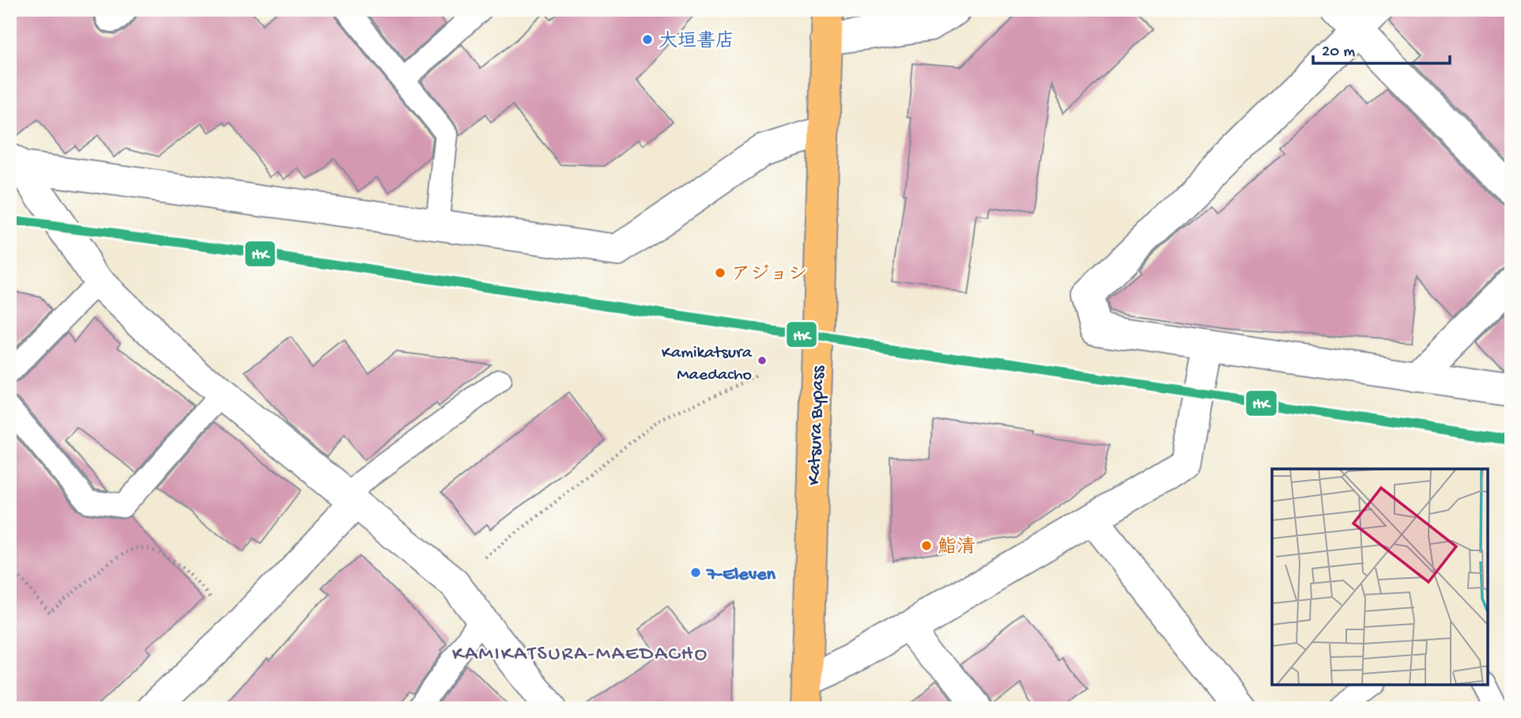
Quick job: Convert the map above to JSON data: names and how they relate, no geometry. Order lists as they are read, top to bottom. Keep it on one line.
{"streets":{"highway":["Katsura Bypass"]},"districts":["KAMIKATSURA-MAEDACHO"],"places":["大垣書店","アジョシ","Kamikatsura Maedacho","鮨清","7-Eleven"],"lines":["transit line HK"],"scale_bar":"20 m"}
